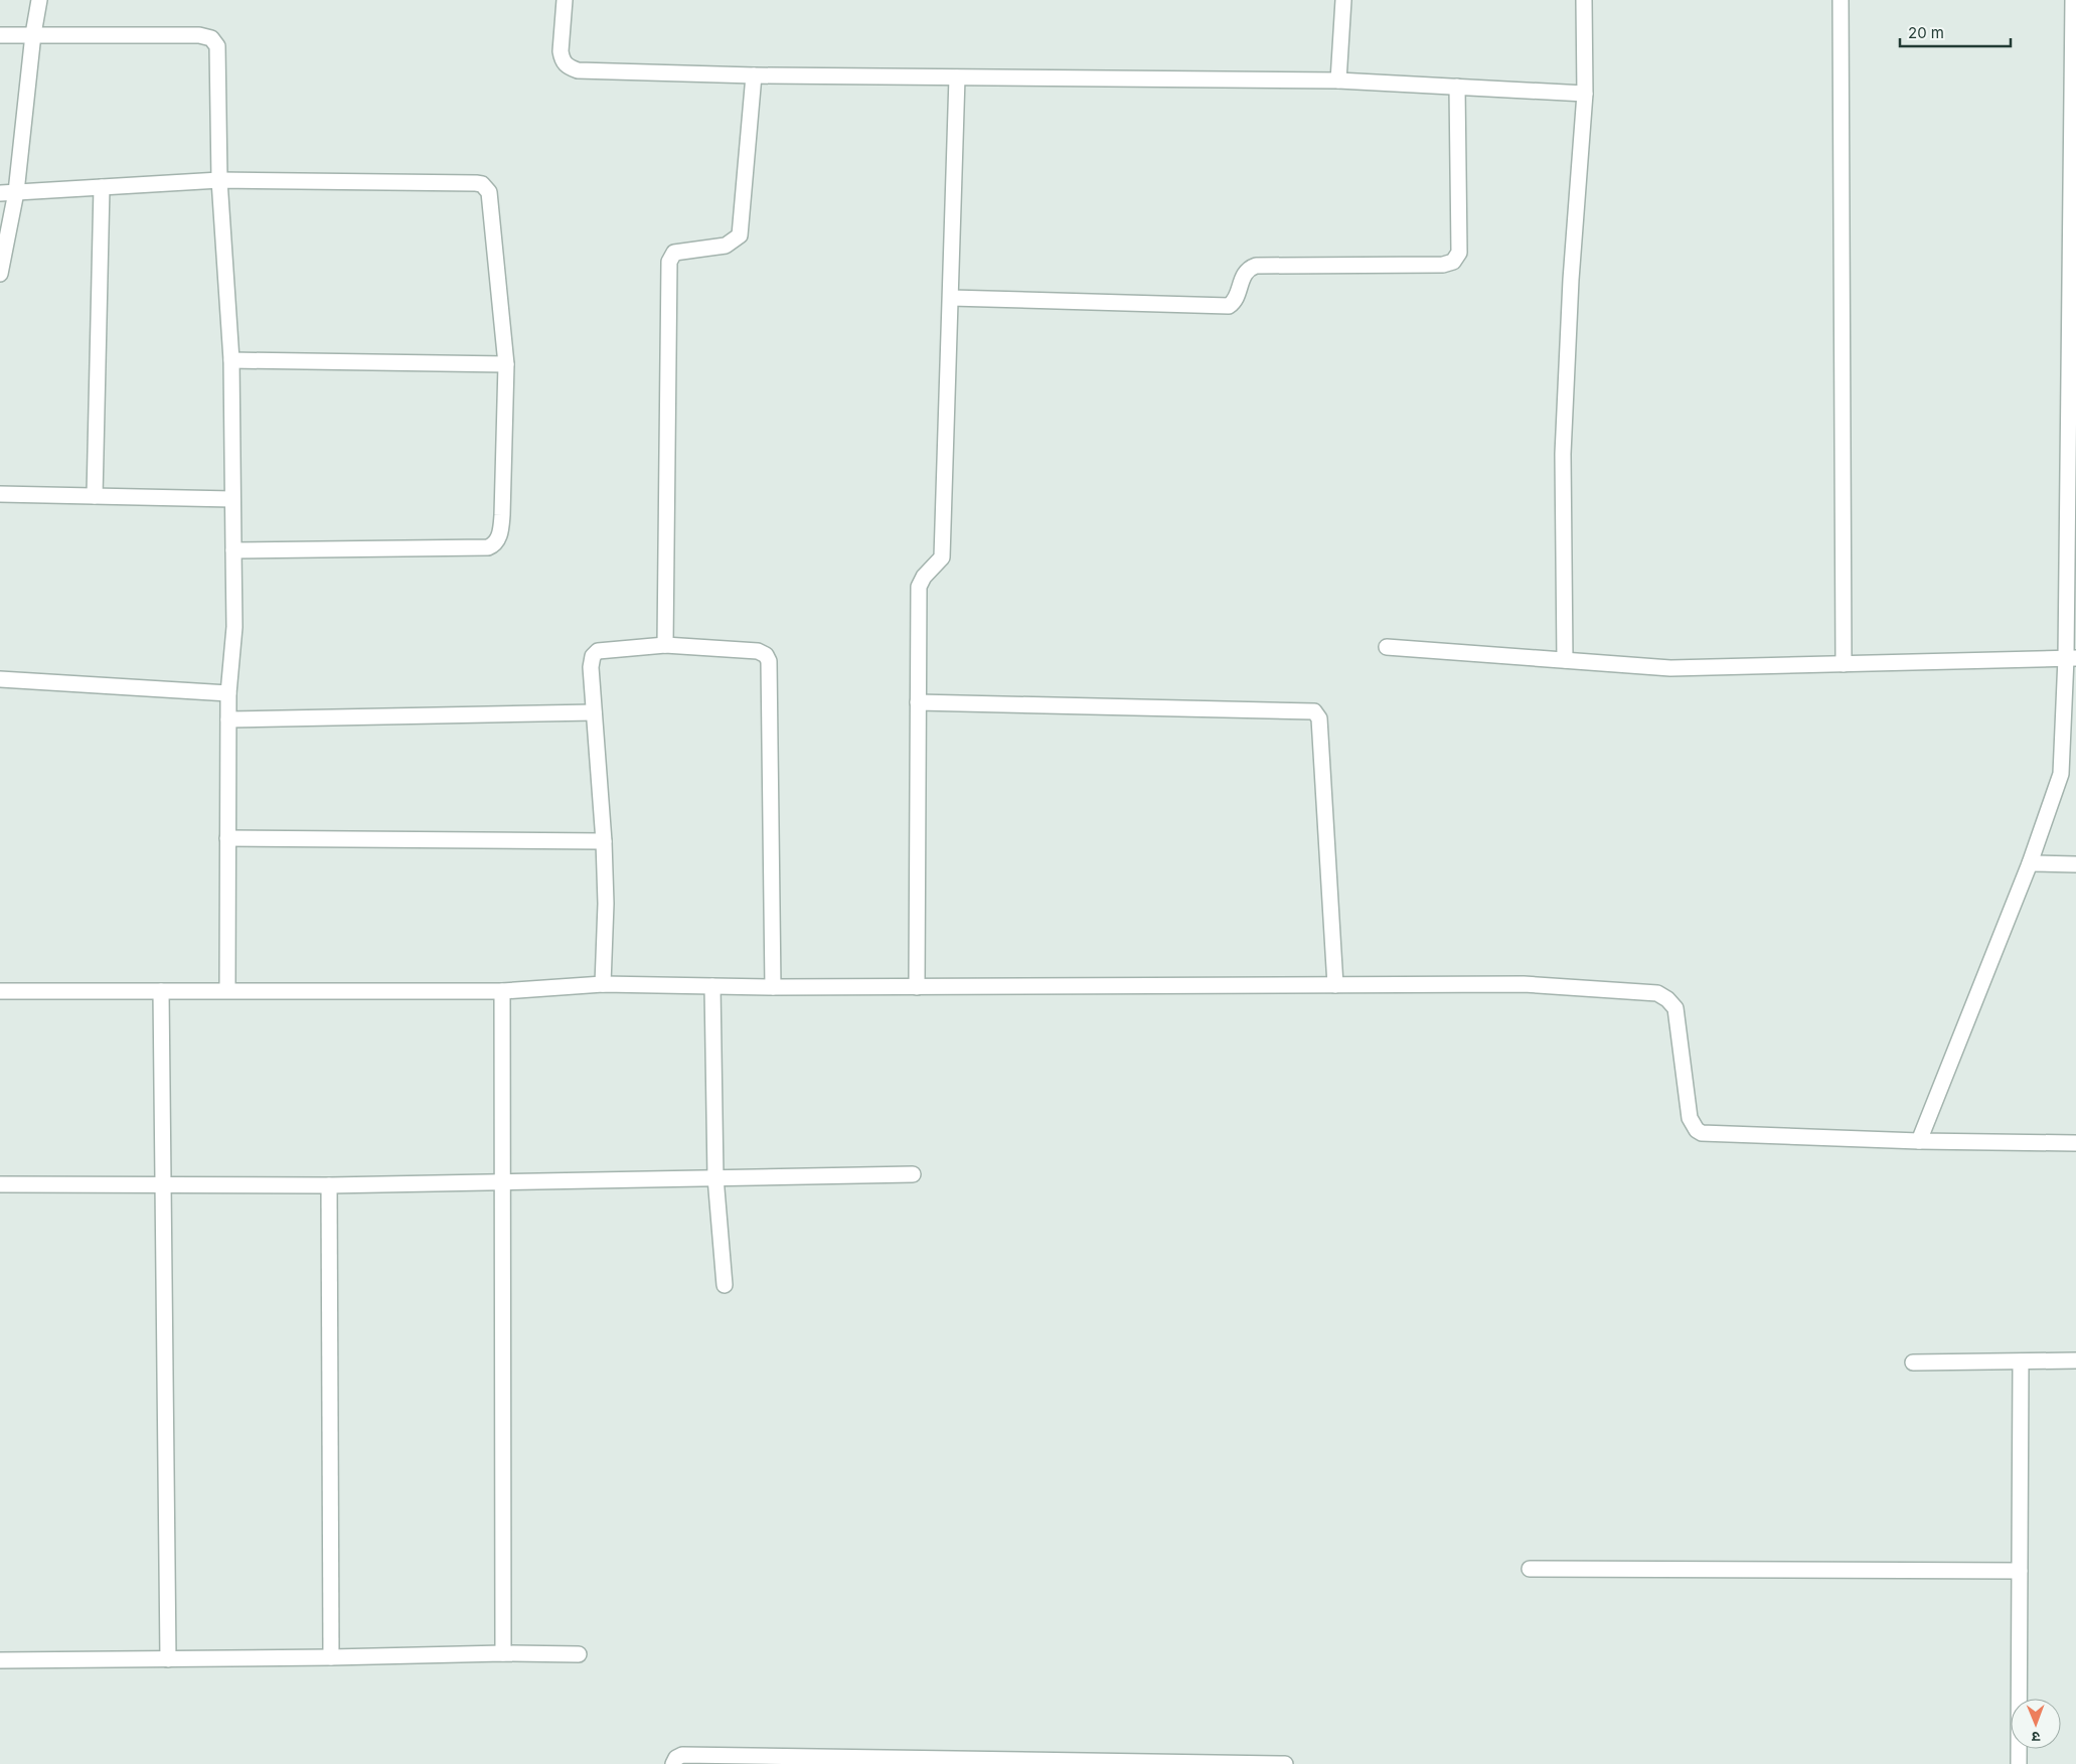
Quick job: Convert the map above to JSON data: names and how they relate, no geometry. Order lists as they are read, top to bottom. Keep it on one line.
{"scale_bar":"20 m","north":"bottom"}
